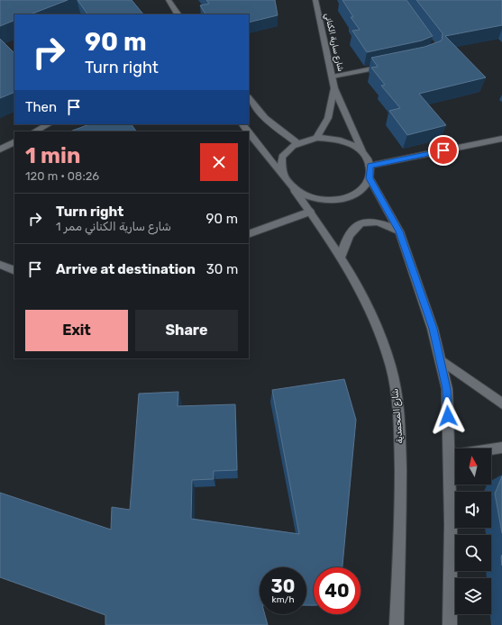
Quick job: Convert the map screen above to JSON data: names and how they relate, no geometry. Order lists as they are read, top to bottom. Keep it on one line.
{"streets":{"street":["شارع سارية الكناني","شارع المحمدية"]},"crossings":[["شارع سارية الكناني","شارع المحمدية"]],"north":"top","page":{"turn":["90 m","Turn right"],"then":"Then","heading":["1 min","120 m · 08:26"],"list":[{"name":"Turn right","note":"شارع سارية الكناني ممر 1","value":"90 m"},{"name":"Arrive at destination","value":"30 m"}],"buttons":["Exit","Share"],"speed":"30 km/h","limit":"40"}}
